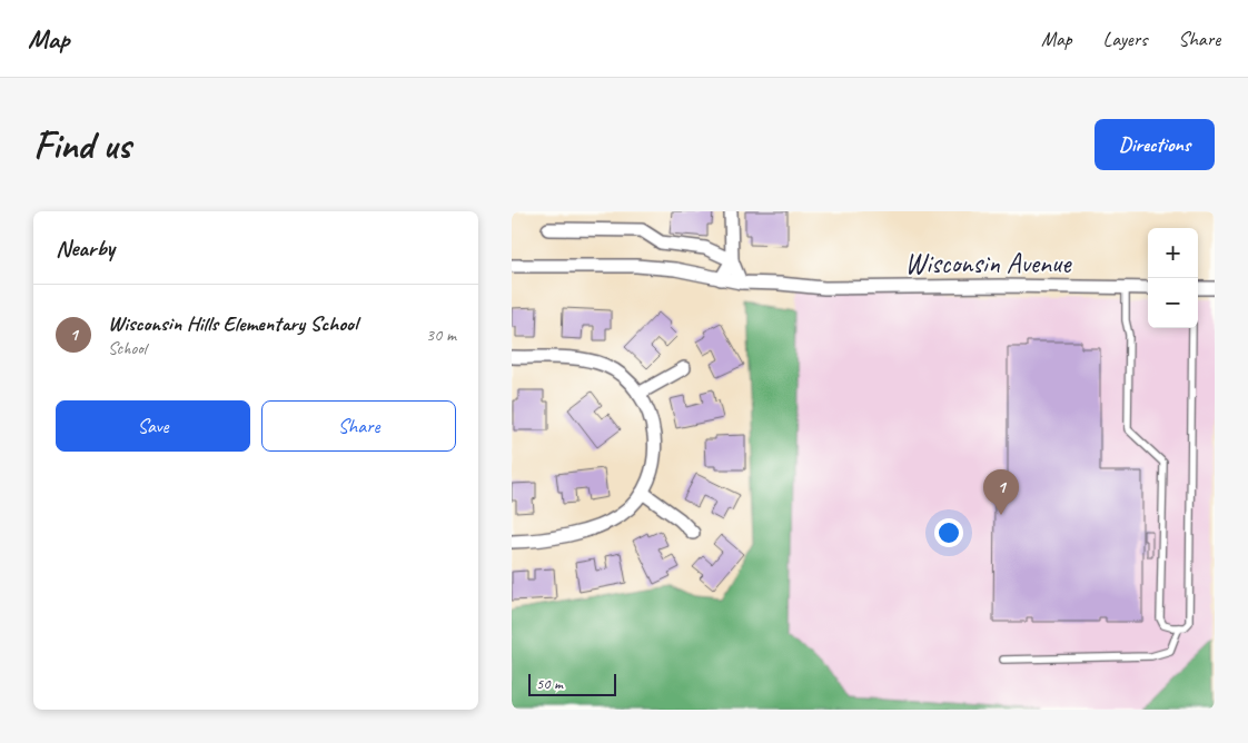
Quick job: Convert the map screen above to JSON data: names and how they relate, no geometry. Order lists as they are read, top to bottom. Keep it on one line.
{"streets":{"street":["Wisconsin Avenue"]},"scale_bar":"50 m","page":{"header":"Map","nav":["Map","Layers","Share"],"buttons":["Directions",["Save","Share"]],"title":"Find us","heading":"Nearby","map_buttons":["+","−"],"list":[{"mark":"1","name":"Wisconsin Hills Elementary School","note":"School","value":"30 m"}],"pins":"1","scale":"50 m"}}
